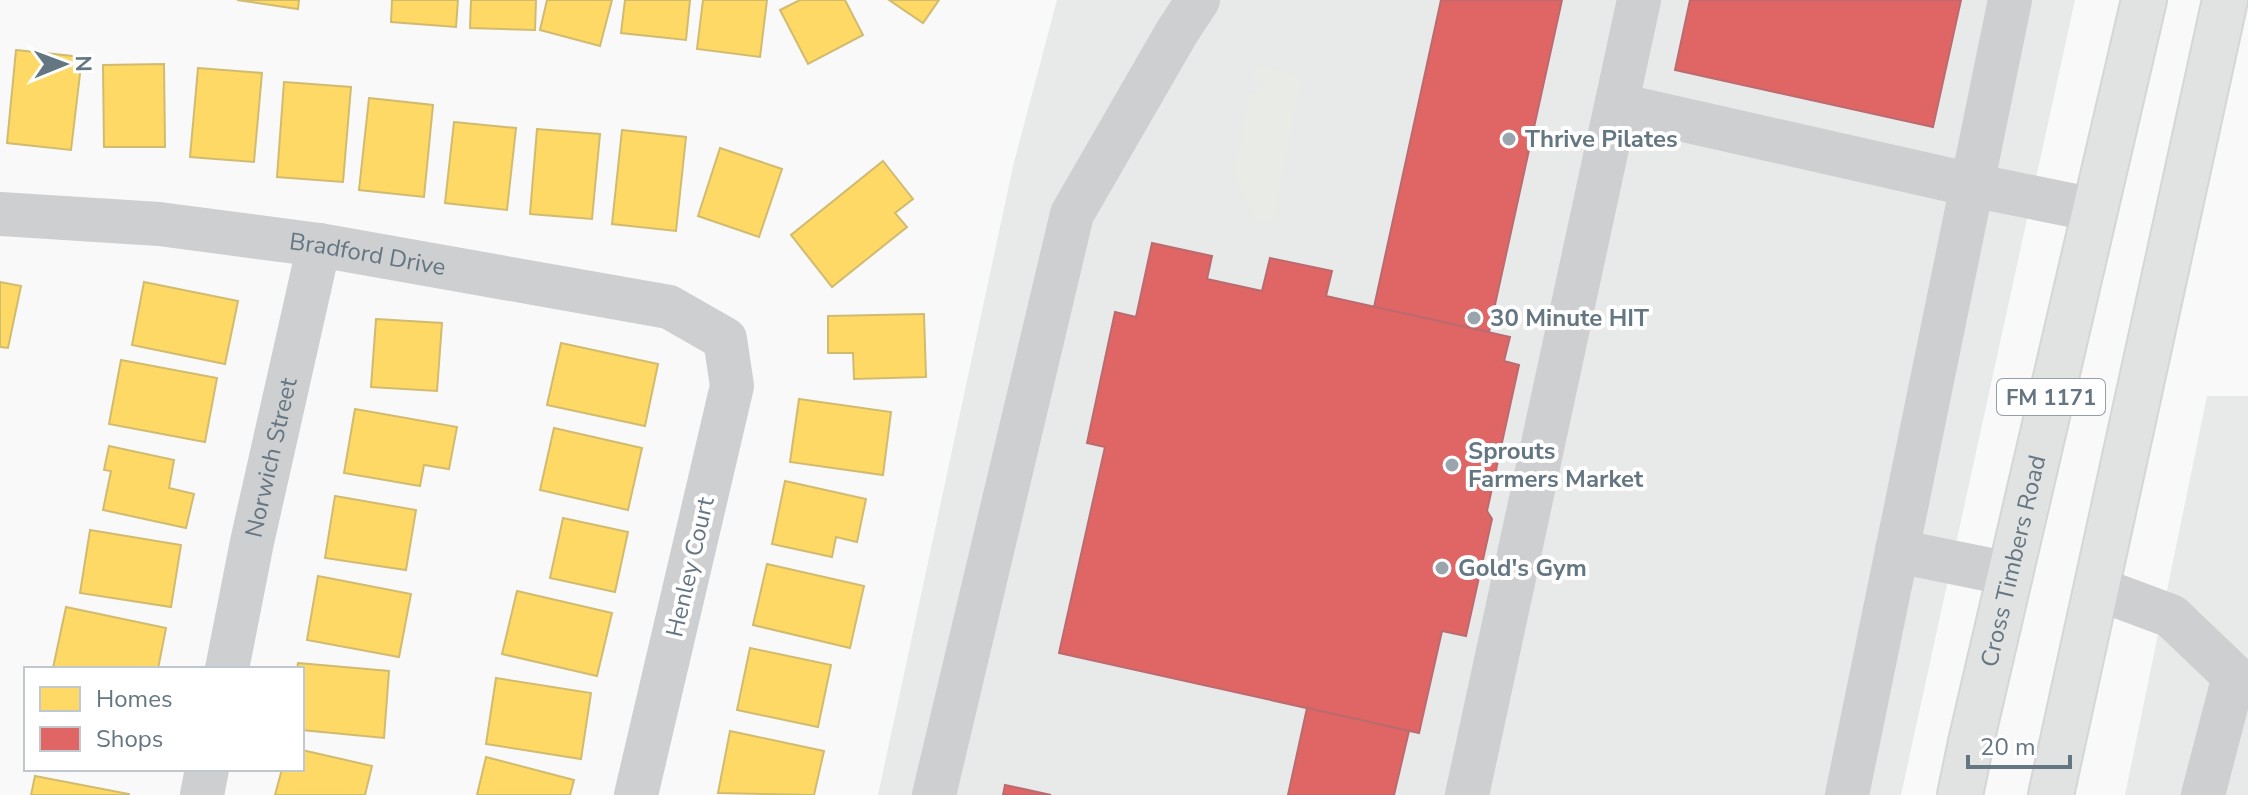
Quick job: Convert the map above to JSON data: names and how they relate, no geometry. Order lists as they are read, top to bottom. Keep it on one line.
{"streets":{"main road":["FM 1171","Cross Timbers Road"],"street":["Bradford Drive","Norwich Street","Henley Court"]},"crossings":[["Bradford Drive","Norwich Street"],["Bradford Drive","Henley Court"]],"places":["Thrive Pilates","30 Minute HIT","Sprouts Farmers Market","Gold's Gym"],"legend":["Homes","Shops"],"scale_bar":"20 m","north":"right"}
